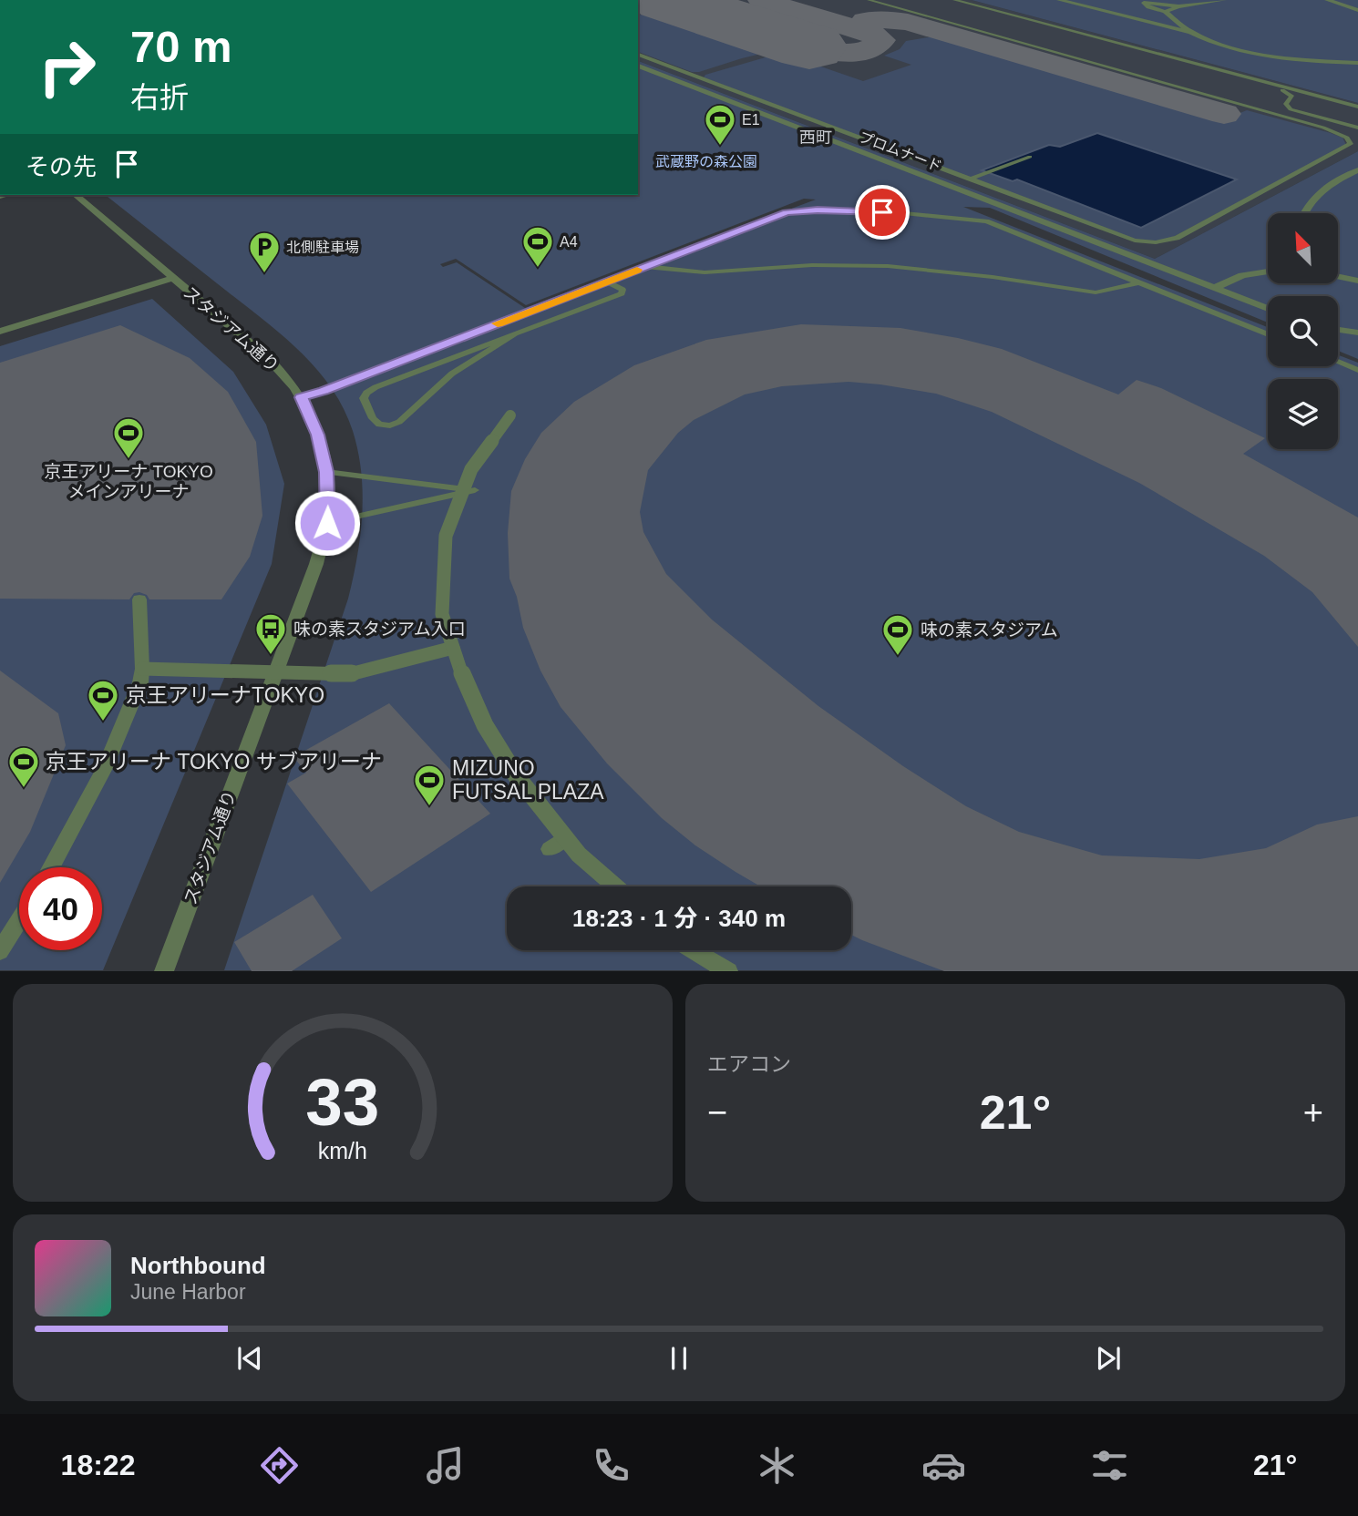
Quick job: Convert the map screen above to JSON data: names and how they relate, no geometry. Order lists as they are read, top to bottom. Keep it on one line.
{"streets":{"street":["プロムナード","スタジアム通り"]},"districts":["西町"],"parks":["武蔵野の森公園"],"places":{"sports":["E1","A4","京王アリーナ TOKYO メインアリーナ","味の素スタジアム","京王アリーナTOKYO","京王アリーナ TOKYO サブアリーナ","MIZUNO FUTSAL PLAZA"],"parking":["北側駐車場"],"bus stop":["味の素スタジアム入口"]},"north":"top left","page":{"turn":["70 m","右折"],"then":"その先","limit":"40","trip":"18:23 · 1 分 · 340 m","tile":"エアコン","heat":["−","21°","+"],"song":["Northbound","June Harbor"],"tabs":["18:22","21°"],"gauge":["33","km/h"]}}
